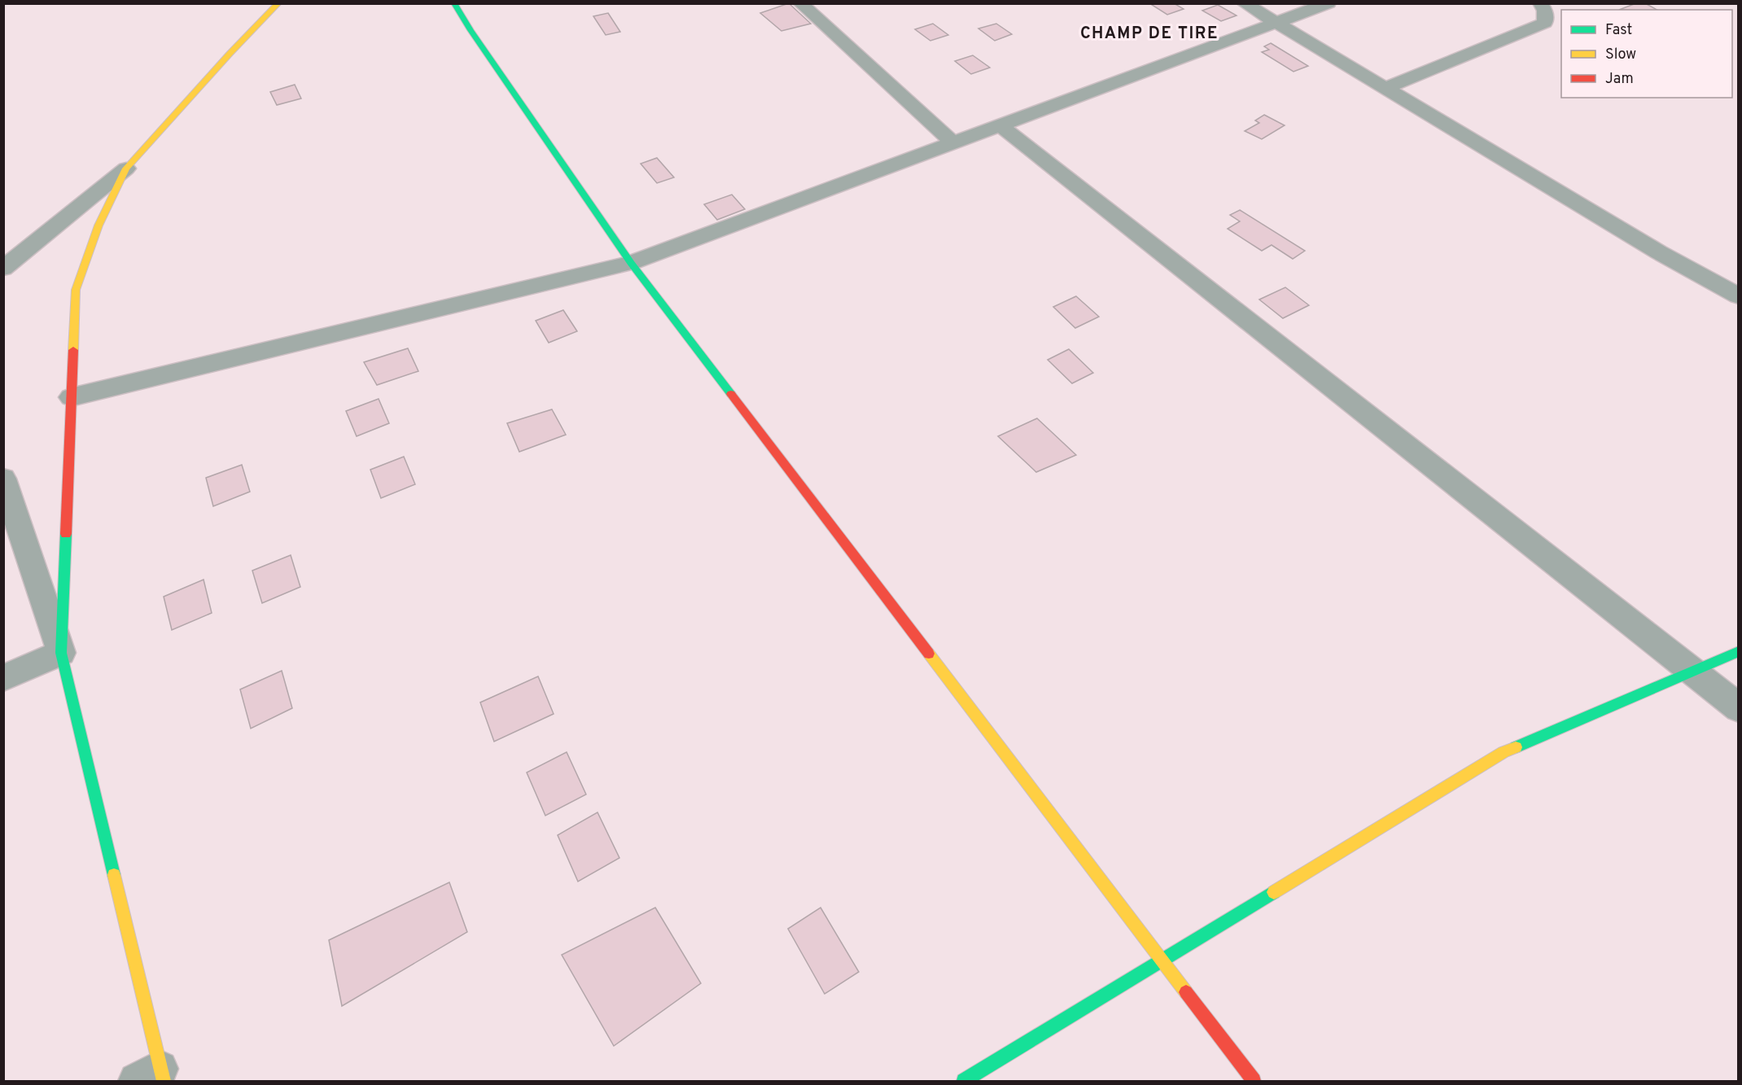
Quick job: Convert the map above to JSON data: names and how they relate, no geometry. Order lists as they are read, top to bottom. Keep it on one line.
{"districts":["CHAMP DE TIRE"],"legend":["Fast","Slow","Jam"]}
